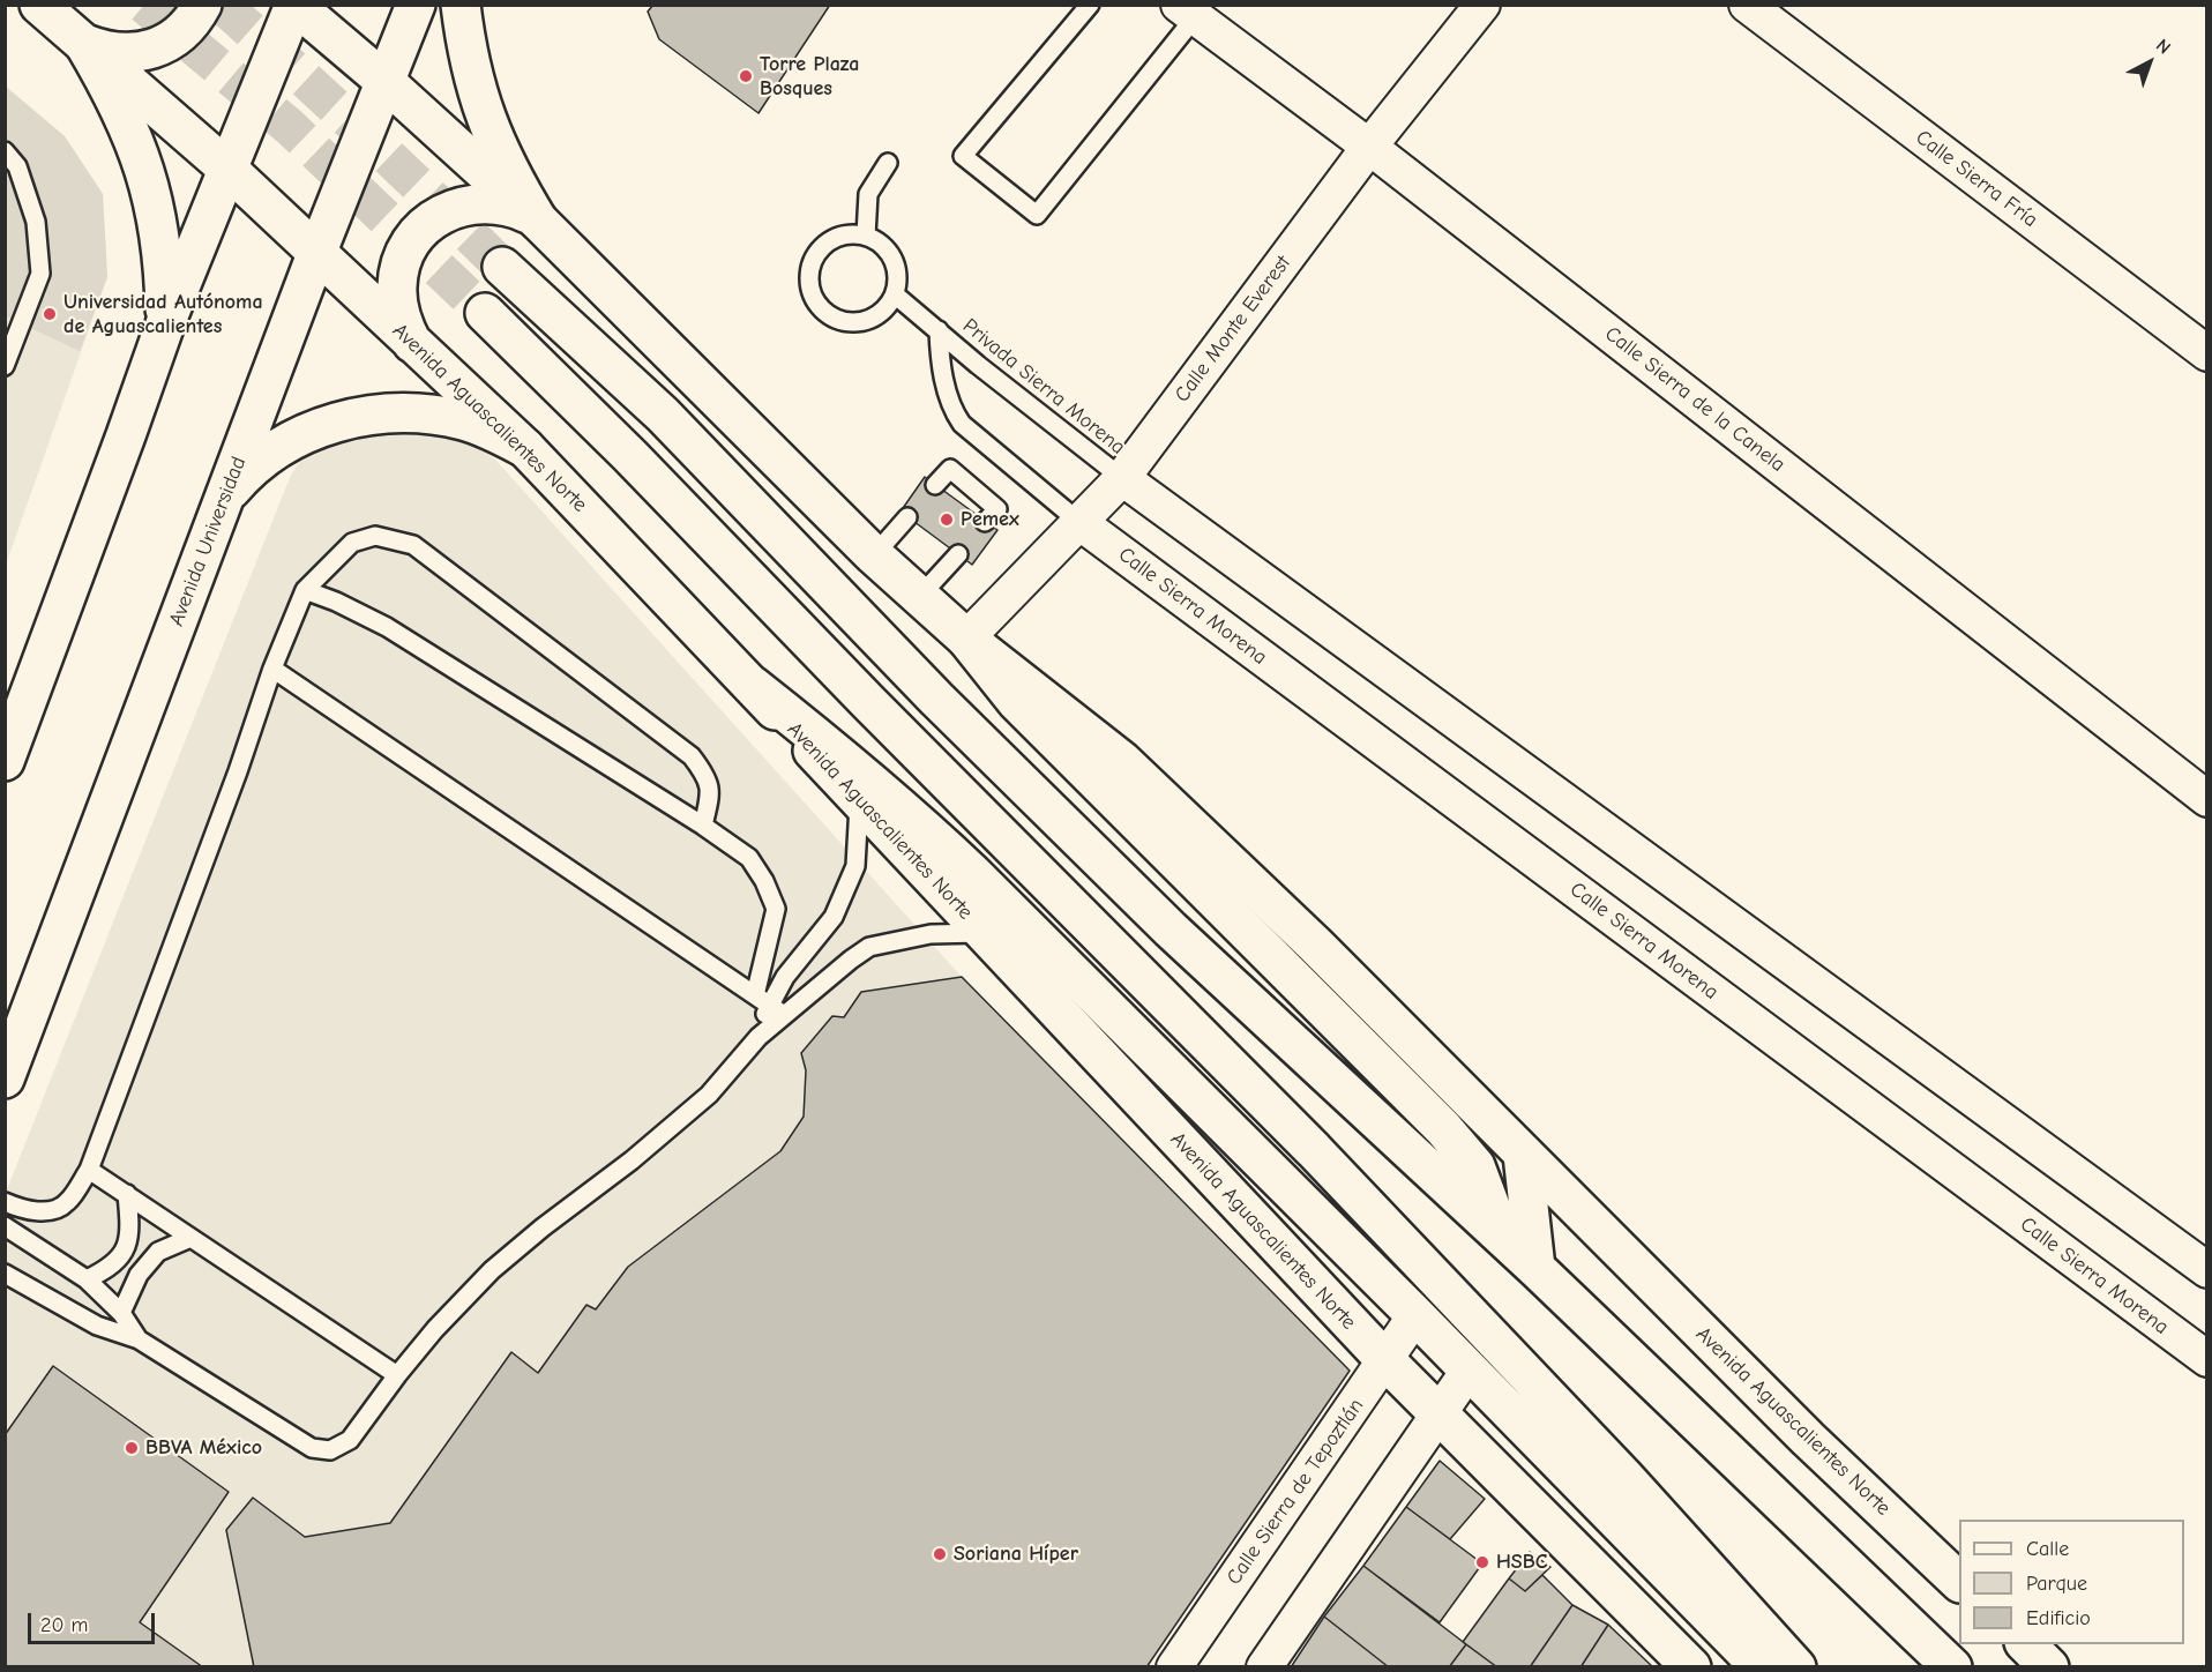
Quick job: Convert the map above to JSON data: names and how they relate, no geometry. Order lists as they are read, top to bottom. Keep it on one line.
{"streets":{"main road":["Avenida Aguascalientes Norte","Avenida Universidad"],"street":["Calle Sierra Fría","Calle Monte Everest","Calle Sierra de la Canela","Calle Sierra Morena","Calle Sierra de Tepoztlán"],"lane":["Privada Sierra Morena"]},"crossings":[["Calle Monte Everest","Privada Sierra Morena"],["Calle Monte Everest","Calle Sierra de la Canela"],["Calle Monte Everest","Avenida Aguascalientes Norte"],["Calle Monte Everest","Calle Sierra Morena"],["Privada Sierra Morena","Calle Sierra Morena"],["Avenida Aguascalientes Norte","Avenida Universidad"],["Avenida Aguascalientes Norte","Calle Sierra de Tepoztlán"]],"places":["Torre Plaza Bosques","Universidad Autónoma de Aguascalientes","Pemex","BBVA México","Soriana Híper","HSBC"],"legend":["Calle","Parque","Edificio"],"scale_bar":"20 m","north":"top right"}
